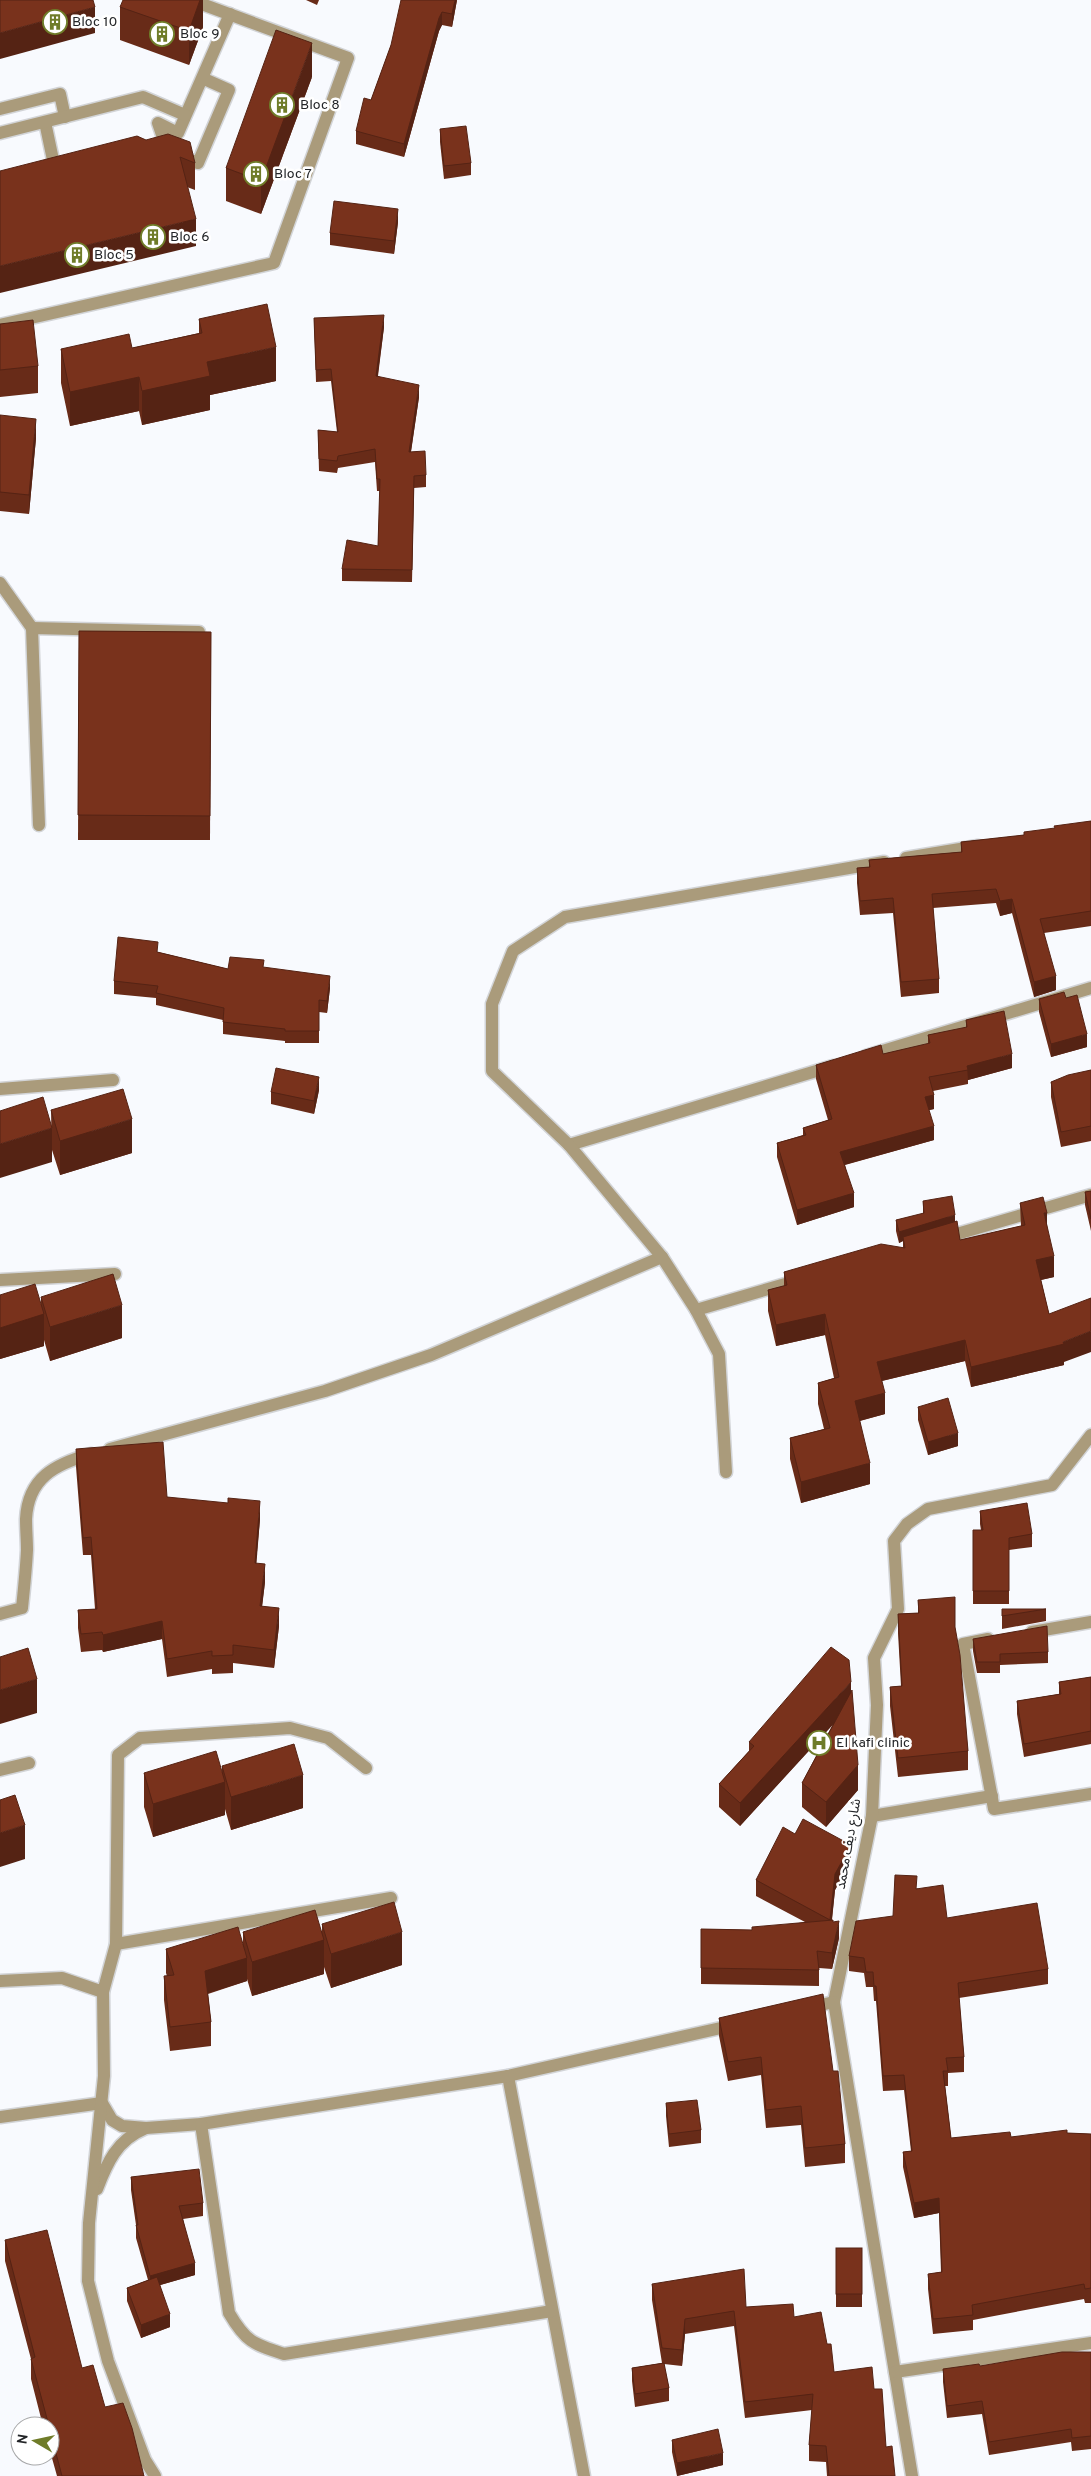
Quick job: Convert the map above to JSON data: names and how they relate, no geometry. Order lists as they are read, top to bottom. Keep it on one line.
{"streets":{"street":["شارع ديف محمد"]},"places":{"building":["Bloc 10","Bloc 9","Bloc 8","Bloc 7","Bloc 6","Bloc 5"],"hospital":["El kafi clinic"]},"north":"left"}
